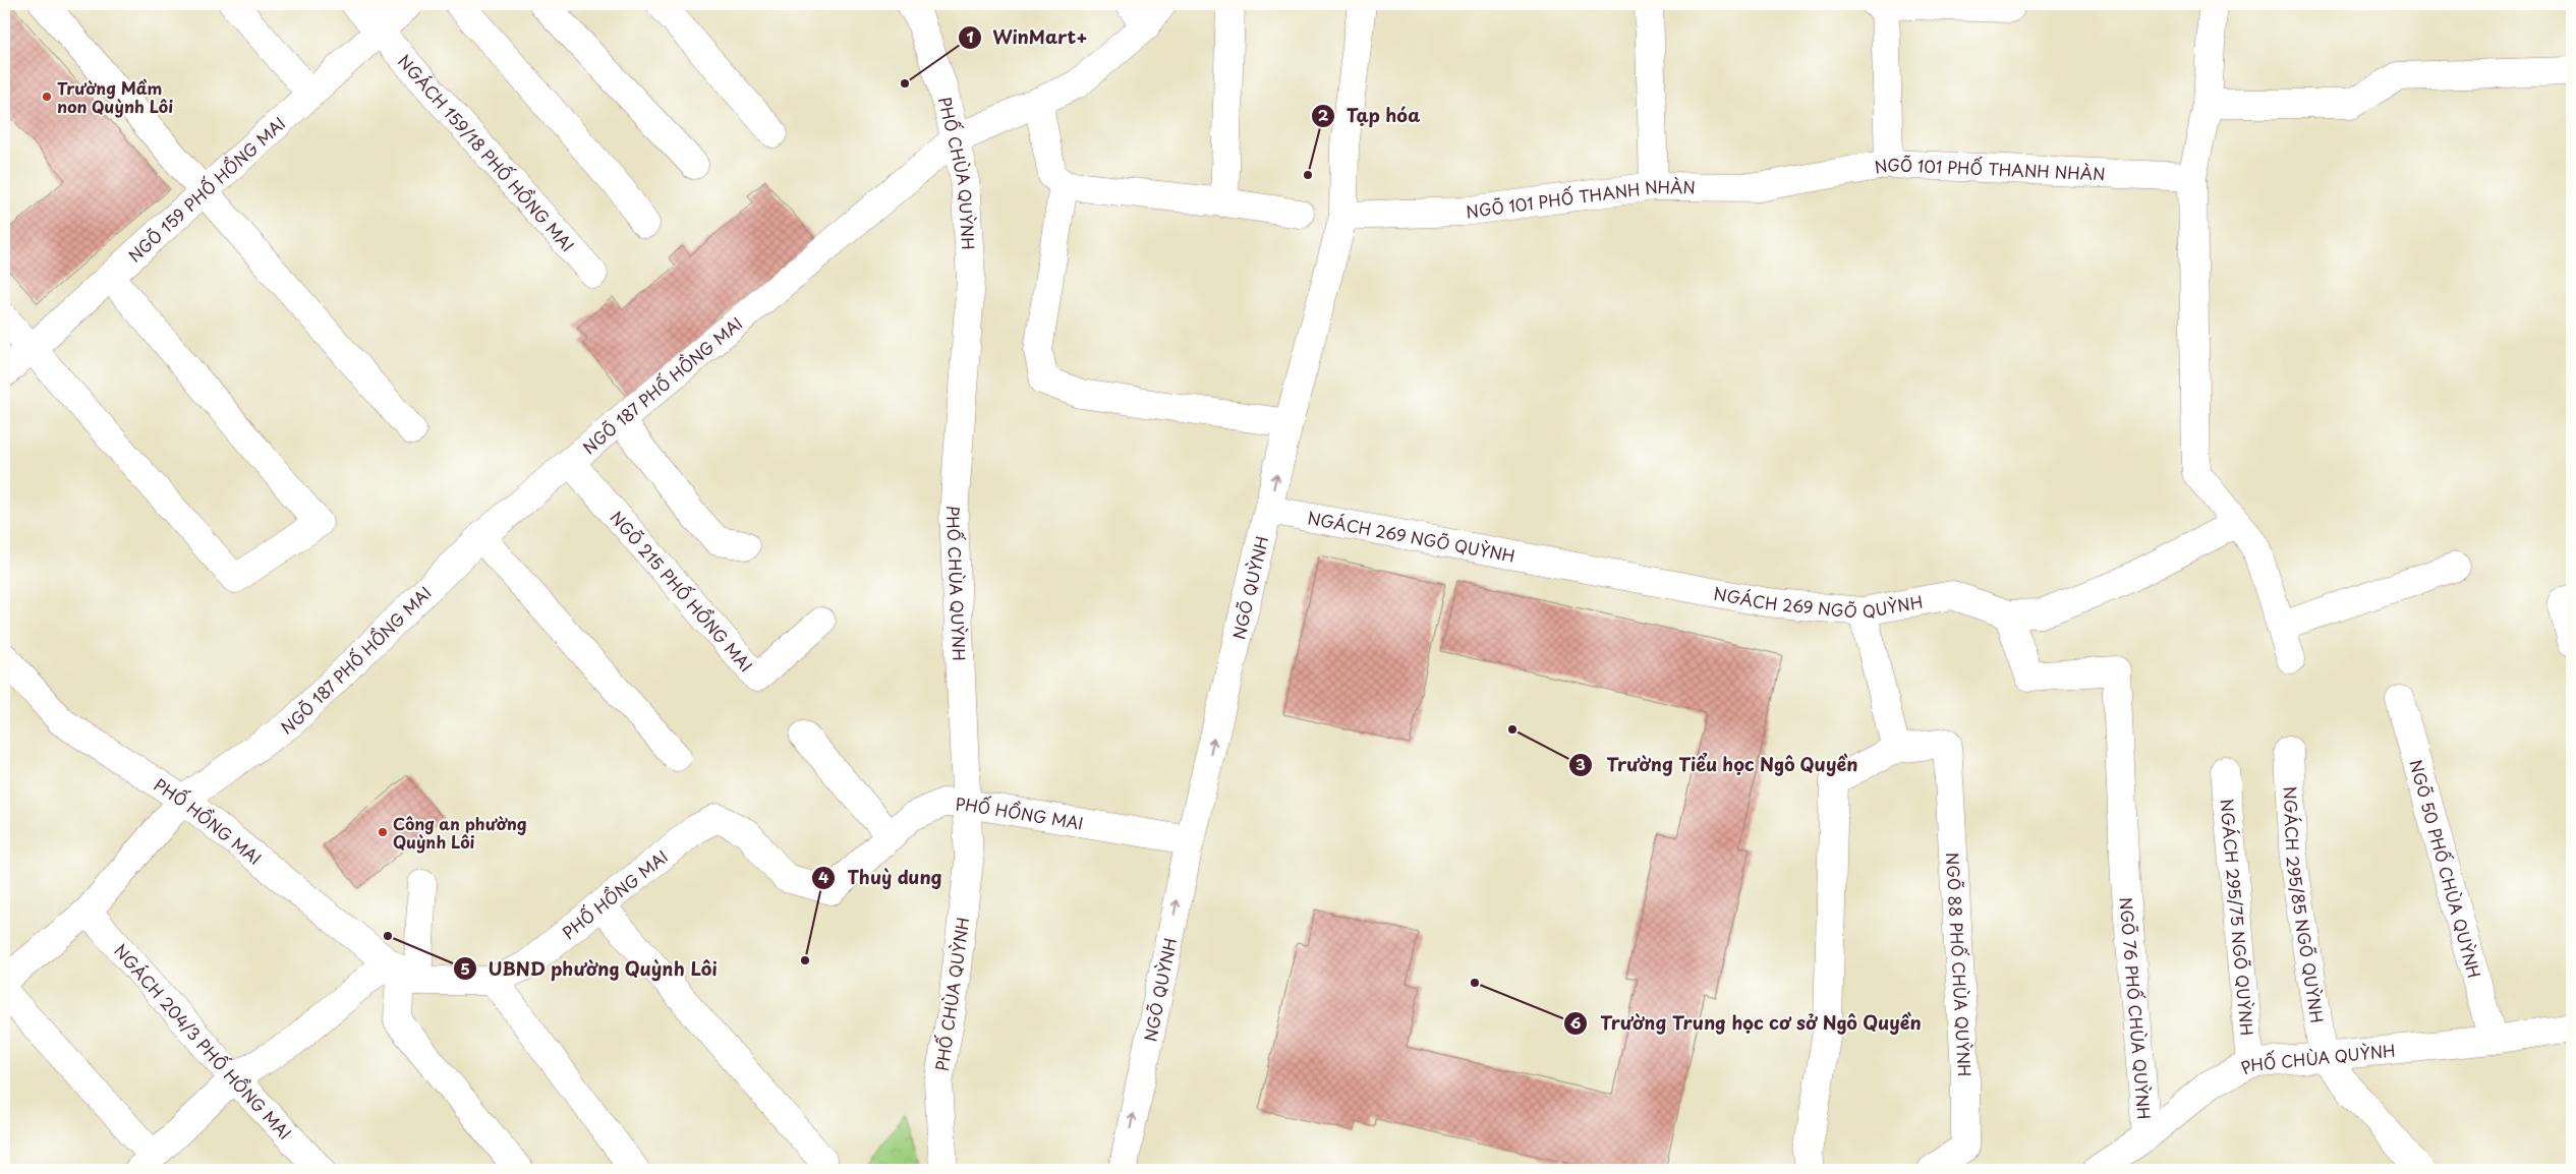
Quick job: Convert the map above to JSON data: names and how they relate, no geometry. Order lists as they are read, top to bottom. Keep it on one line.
{"streets":{"street":["NGÁCH 159/18 PHỐ HỒNG MAI","NGÕ 101 PHỐ THANH NHÀN","PHỐ CHÙA QUỲNH","NGÕ 159 PHỐ HỒNG MAI","NGÕ 187 PHỐ HỒNG MAI","NGÁCH 269 NGÕ QUỲNH","NGÕ QUỲNH","NGÕ 215 PHỐ HỒNG MAI","PHỐ HỒNG MAI","NGÕ 50 PHỐ CHÙA QUỲNH","NGÁCH 295/85 NGÕ QUỲNH","NGÁCH 295/75 NGÕ QUỲNH","NGÕ 88 PHỐ CHÙA QUỲNH","NGÕ 76 PHỐ CHÙA QUỲNH","NGÁCH 204/3 PHỐ HỒNG MAI"]},"crossings":[["NGÁCH 159/18 PHỐ HỒNG MAI","NGÕ 159 PHỐ HỒNG MAI"],["NGÕ 101 PHỐ THANH NHÀN","NGÕ QUỲNH"],["PHỐ CHÙA QUỲNH","NGÕ 187 PHỐ HỒNG MAI"],["PHỐ CHÙA QUỲNH","PHỐ HỒNG MAI"],["PHỐ CHÙA QUỲNH","NGÕ 50 PHỐ CHÙA QUỲNH"],["PHỐ CHÙA QUỲNH","NGÁCH 295/85 NGÕ QUỲNH"],["PHỐ CHÙA QUỲNH","NGÁCH 295/75 NGÕ QUỲNH"],["PHỐ CHÙA QUỲNH","NGÕ 76 PHỐ CHÙA QUỲNH"],["NGÕ 187 PHỐ HỒNG MAI","NGÕ 215 PHỐ HỒNG MAI"],["NGÕ 187 PHỐ HỒNG MAI","PHỐ HỒNG MAI"],["NGÕ 187 PHỐ HỒNG MAI","NGÁCH 204/3 PHỐ HỒNG MAI"],["NGÁCH 269 NGÕ QUỲNH","NGÕ QUỲNH"],["NGÁCH 269 NGÕ QUỲNH","NGÕ 76 PHỐ CHÙA QUỲNH"],["NGÕ QUỲNH","PHỐ HỒNG MAI"]],"one_way":["NGÕ QUỲNH"],"places":["WinMart+","Trường Mầm non Quỳnh Lôi","Tạp hóa","Trường Tiểu học Ngô Quyền","Công an phường Quỳnh Lôi","UBND phường Quỳnh Lôi","Thuỳ dung","Trường Trung học cơ sở Ngô Quyền"]}
